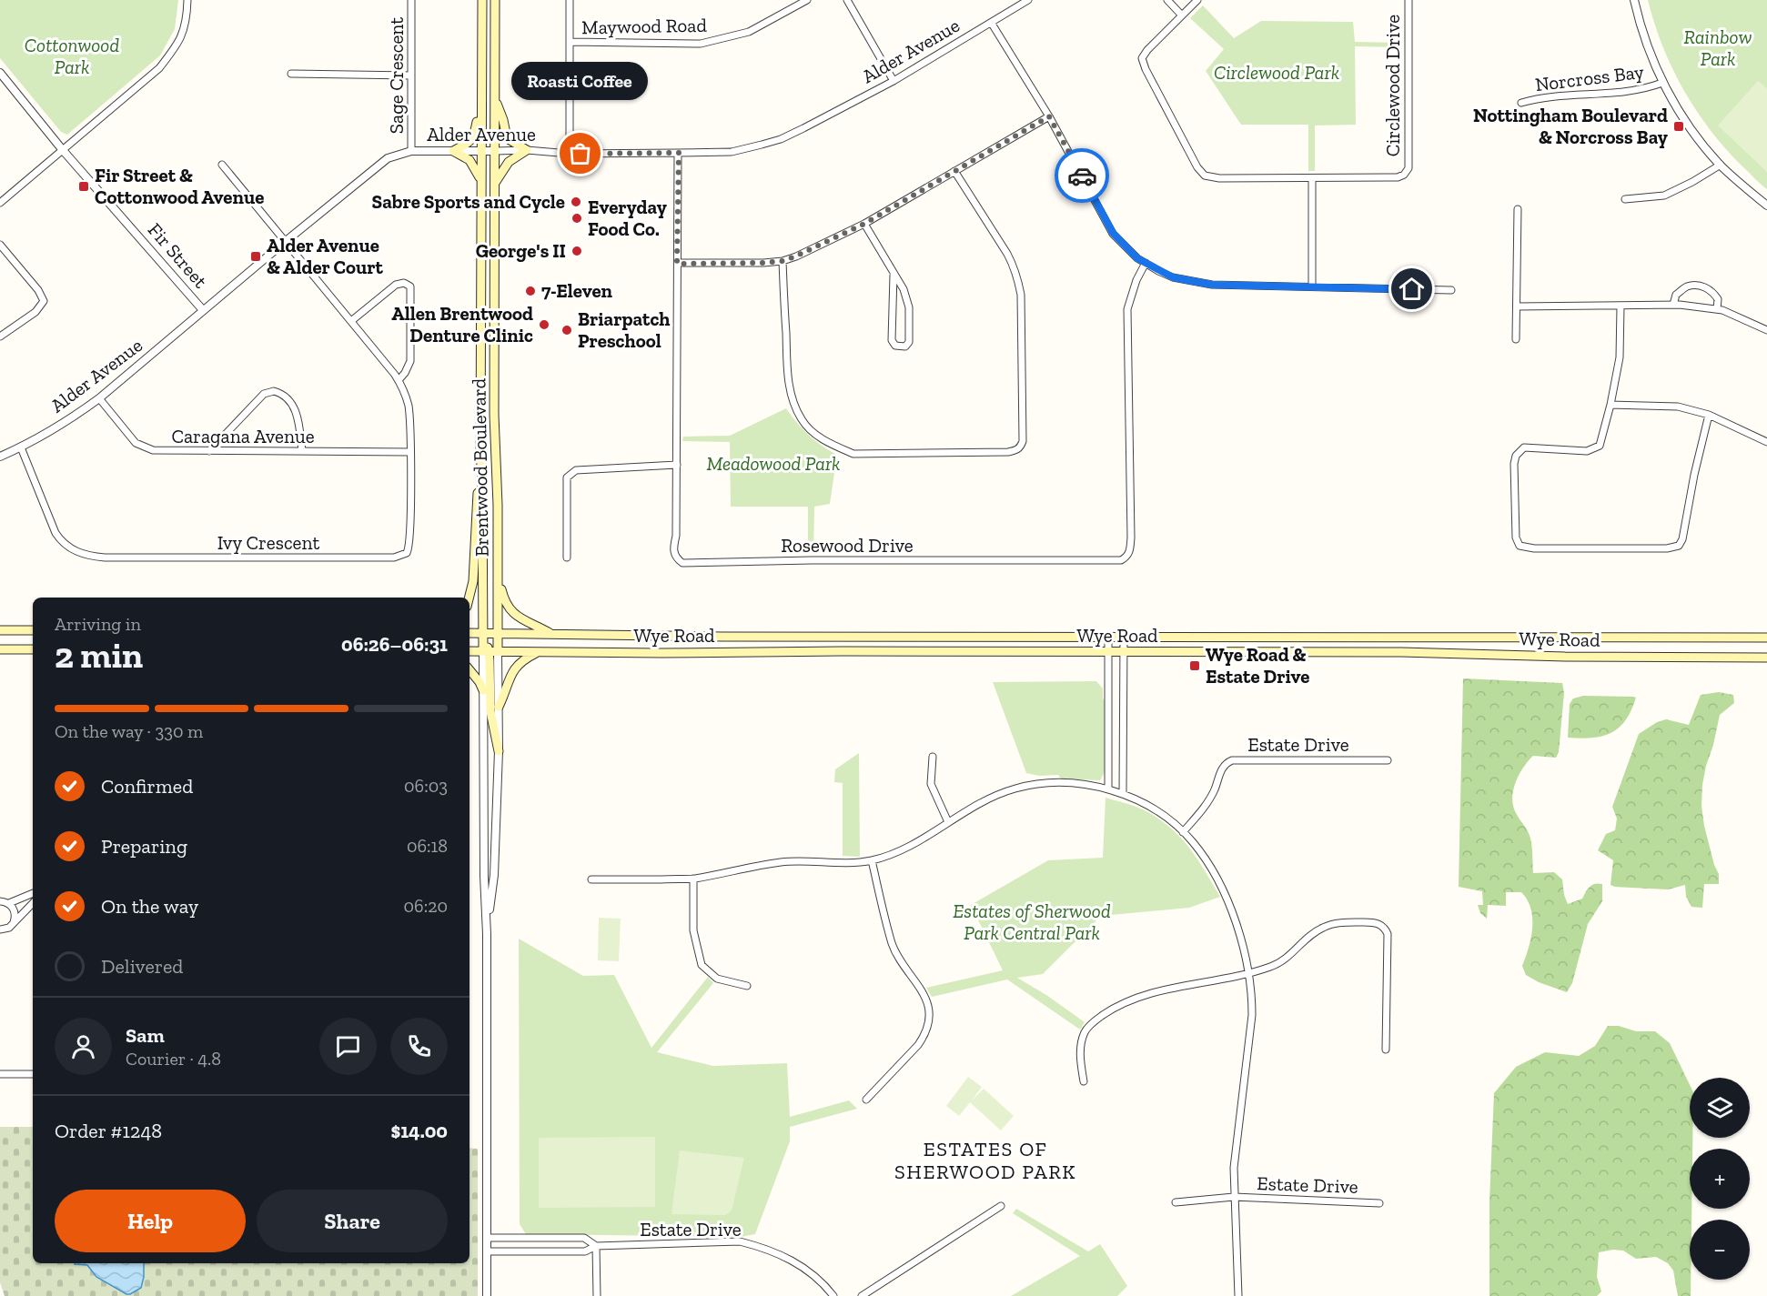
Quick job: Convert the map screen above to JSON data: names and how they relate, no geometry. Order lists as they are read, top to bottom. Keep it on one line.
{"streets":{"main road":["Brentwood Boulevard","Wye Road"],"street":["Maywood Road","Alder Avenue","Sage Crescent","Norcross Bay","Circlewood Drive","Fir Street","Caragana Avenue","Ivy Crescent","Rosewood Drive","Estate Drive"]},"crossings":[["Alder Avenue","Sage Crescent"],["Alder Avenue","Fir Street"],["Alder Avenue","Caragana Avenue"],["Alder Avenue","Brentwood Boulevard"],["Alder Avenue","Ivy Crescent"],["Alder Avenue","Rosewood Drive"],["Caragana Avenue","Ivy Crescent"],["Brentwood Boulevard","Wye Road"],["Brentwood Boulevard","Estate Drive"]],"districts":["ESTATES OF SHERWOOD PARK"],"parks":["Rainbow Park","Cottonwood Park","Circlewood Park","Meadowood Park","Estates of Sherwood Park Central Park"],"places":{"transit":["Nottingham Boulevard & Norcross Bay","Fir Street & Cottonwood Avenue","Alder Avenue & Alder Court","Wye Road & Estate Drive"],"other":["Roasti Coffee","Sabre Sports and Cycle","Everyday Food Co.","George's II","7-Eleven","Allen Brentwood Denture Clinic","Briarpatch Preschool"]},"page":{"bubble":"Roasti Coffee","heading":["2 min","Arriving in","06:26–06:31"],"panel":["Sam","Courier · 4.8","Order #1248","$14.00"],"bar":"On the way · 330 m","list":[["Confirmed","06:03"],["Preparing","06:18"],["On the way","06:20"],"Delivered"],"map_buttons":["+","−"],"buttons":["Help","Share"]}}
